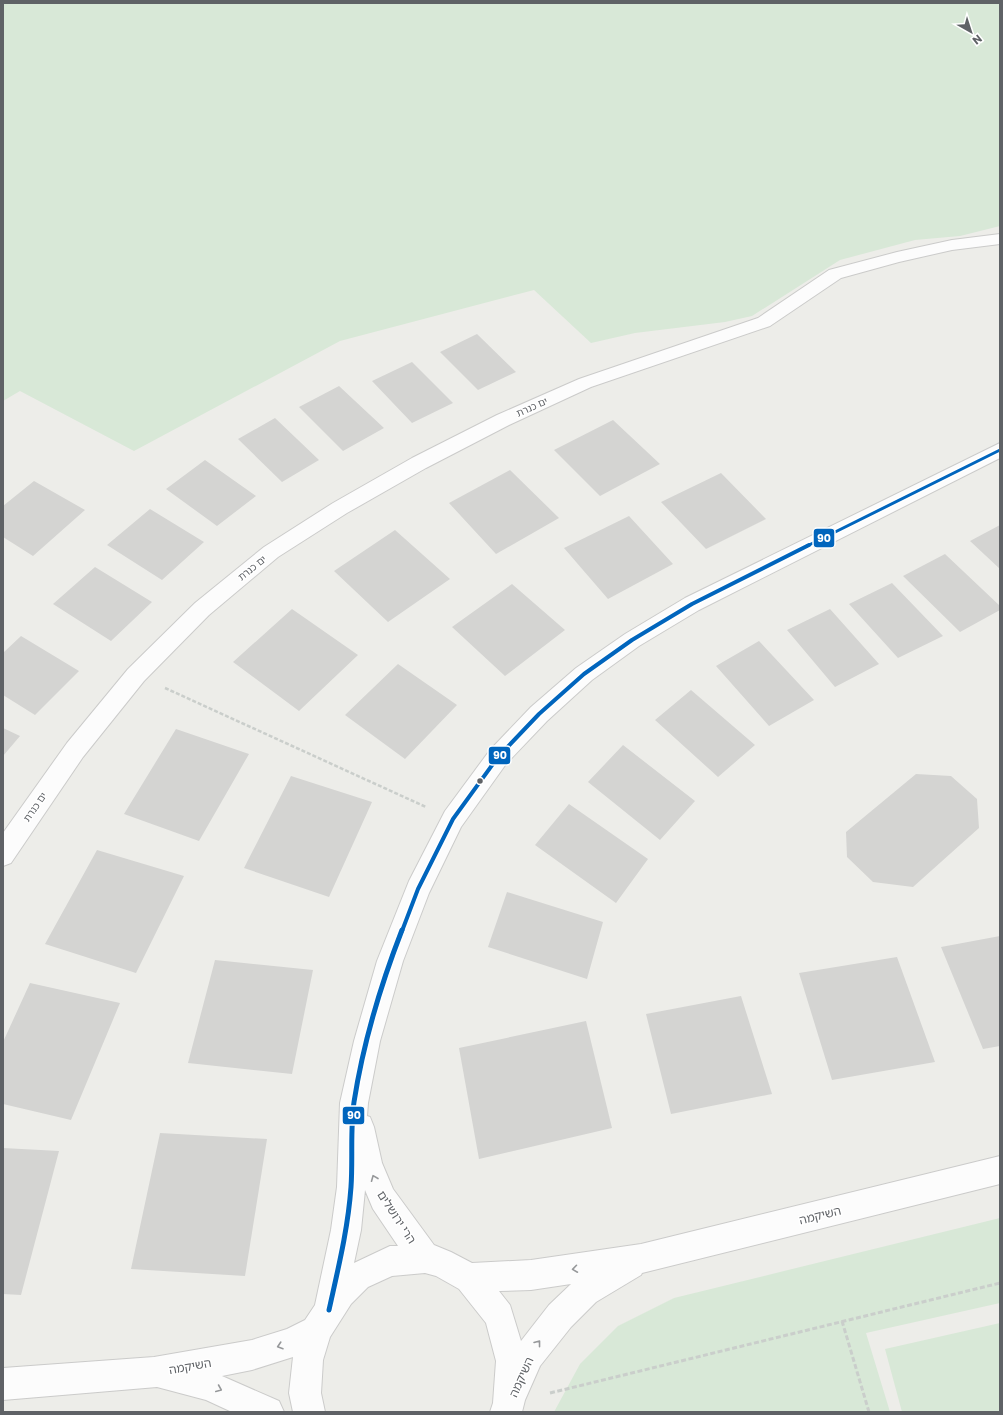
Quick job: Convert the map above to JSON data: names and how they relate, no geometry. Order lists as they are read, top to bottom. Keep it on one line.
{"streets":{"street":["ים כנרת","השיקמה","הרי ירושלים"]},"crossings":[["השיקמה","הרי ירושלים"]],"lines":["transit line 90"],"north":"bottom right"}
